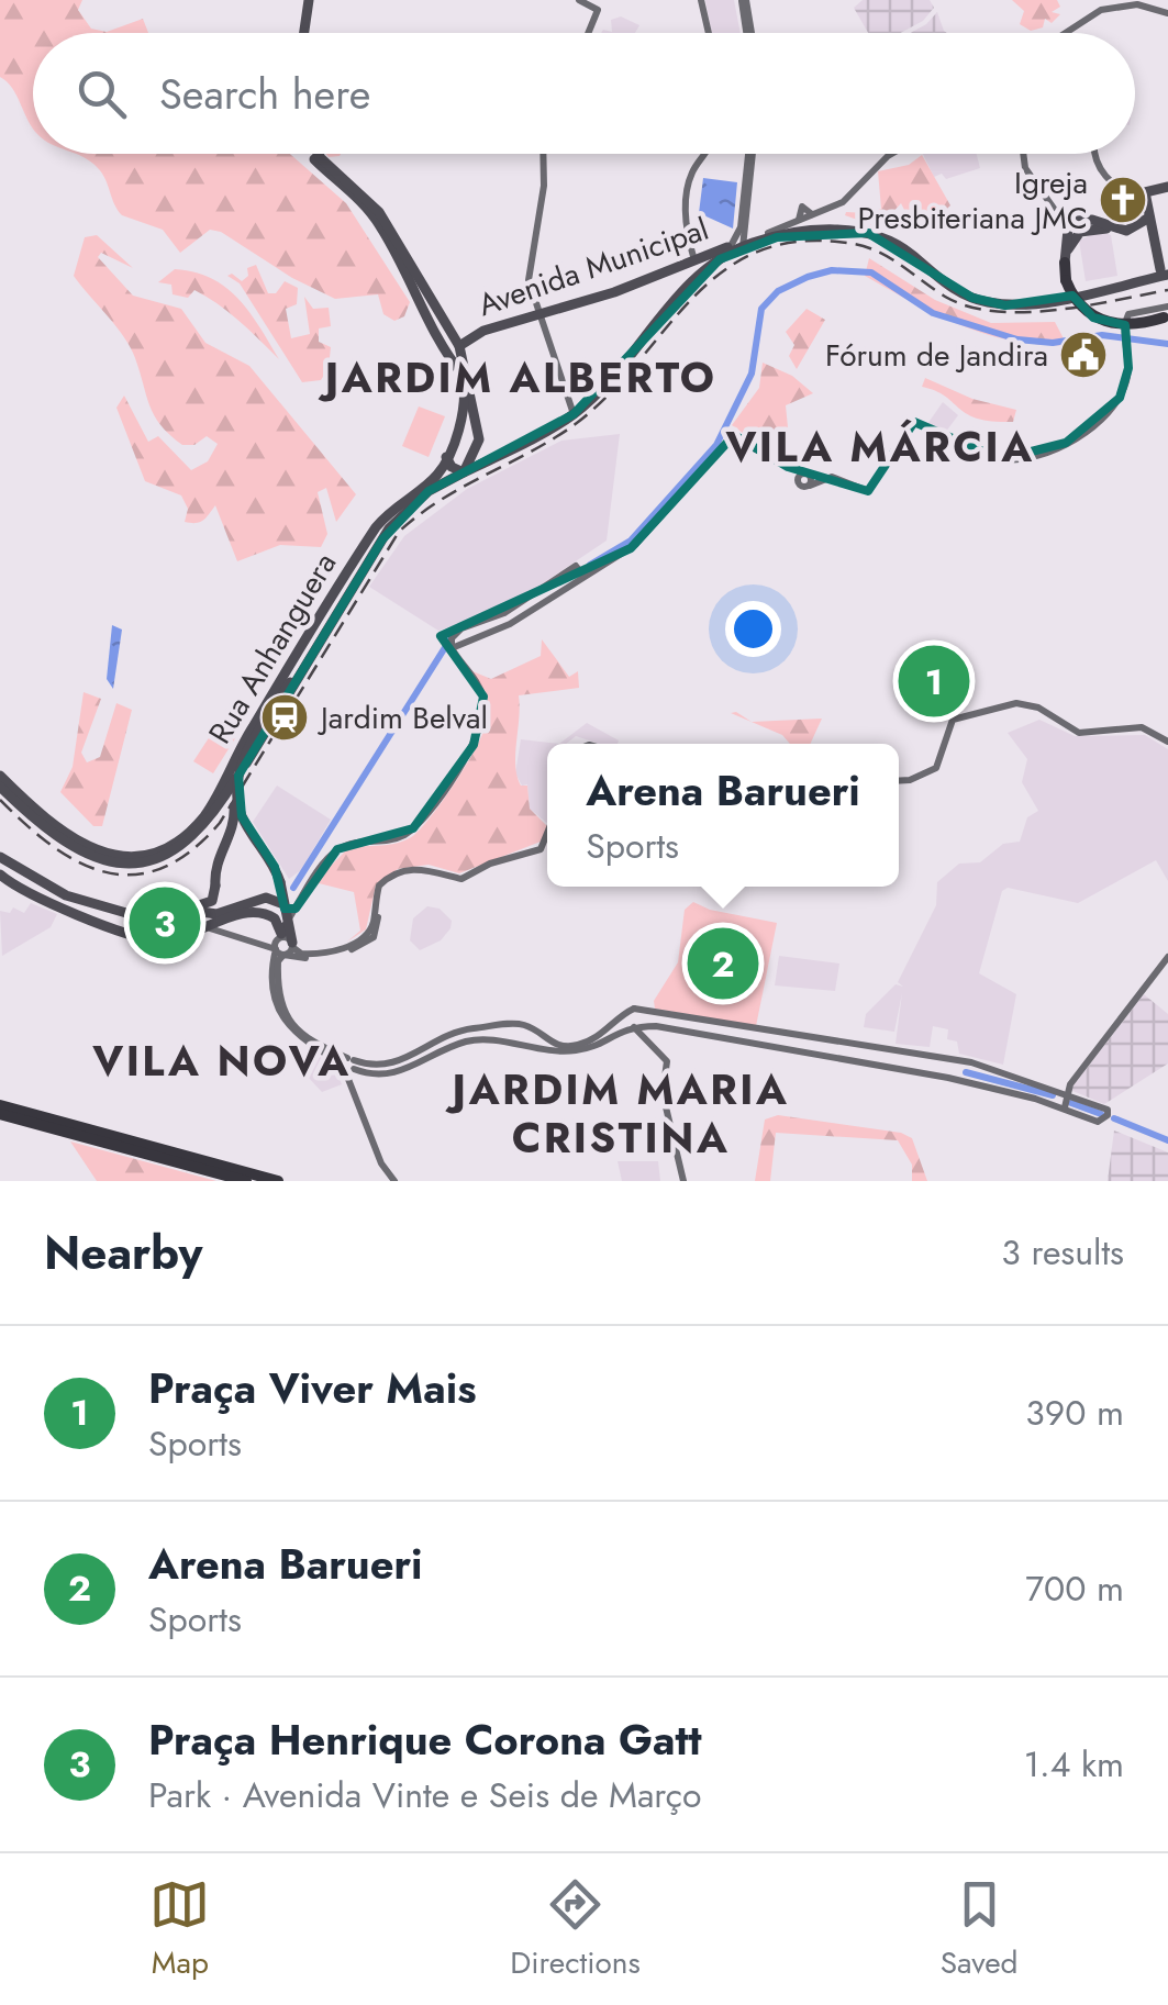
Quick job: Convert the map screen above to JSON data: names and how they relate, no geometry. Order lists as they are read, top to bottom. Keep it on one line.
{"streets":{"main road":["Avenida Municipal","Rua Anhanguera"]},"crossings":[["Avenida Municipal","Rua Anhanguera"]],"districts":["JARDIM ALBERTO","VILA MÁRCIA","VILA NOVA","JARDIM MARIA CRISTINA"],"places":{"church":["Igreja Presbiteriana JMC"],"public building":["Fórum de Jandira"],"station":["Jardim Belval"]},"page":{"search":"Search here","pins":["1","3","2"],"popup":["Arena Barueri","Sports"],"heading":["Nearby","3 results"],"list":[{"mark":"1","name":"Praça Viver Mais","note":"Sports","value":"390 m"},{"mark":"2","name":"Arena Barueri","note":"Sports","value":"700 m"},{"mark":"3","name":"Praça Henrique Corona Gatt","note":"Park · Avenida Vinte e Seis de Março","value":"1.4 km"}],"nav":["Map","Directions","Saved"]}}
